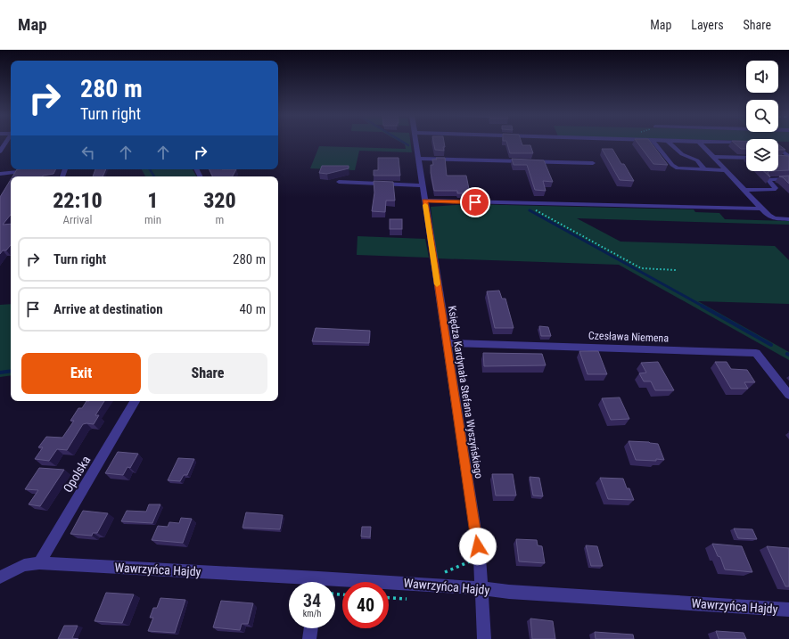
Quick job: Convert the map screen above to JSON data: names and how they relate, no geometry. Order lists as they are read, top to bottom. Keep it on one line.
{"streets":{"street":["Czesława Niemena","Księdza Kardynała Stefana Wyszyńskiego","Opolska","Wawrzyńca Hajdy"]},"crossings":[["Czesława Niemena","Księdza Kardynała Stefana Wyszyńskiego"],["Księdza Kardynała Stefana Wyszyńskiego","Wawrzyńca Hajdy"],["Opolska","Wawrzyńca Hajdy"]],"page":{"header":"Map","nav":["Map","Layers","Share"],"turn":["280 m","Turn right"],"eta":["22:10","Arrival","1","min","320","m"],"list":[{"name":"Turn right","value":"280 m"},{"name":"Arrive at destination","value":"40 m"}],"buttons":["Exit","Share"],"speed":"34 km/h","limit":"40"}}
